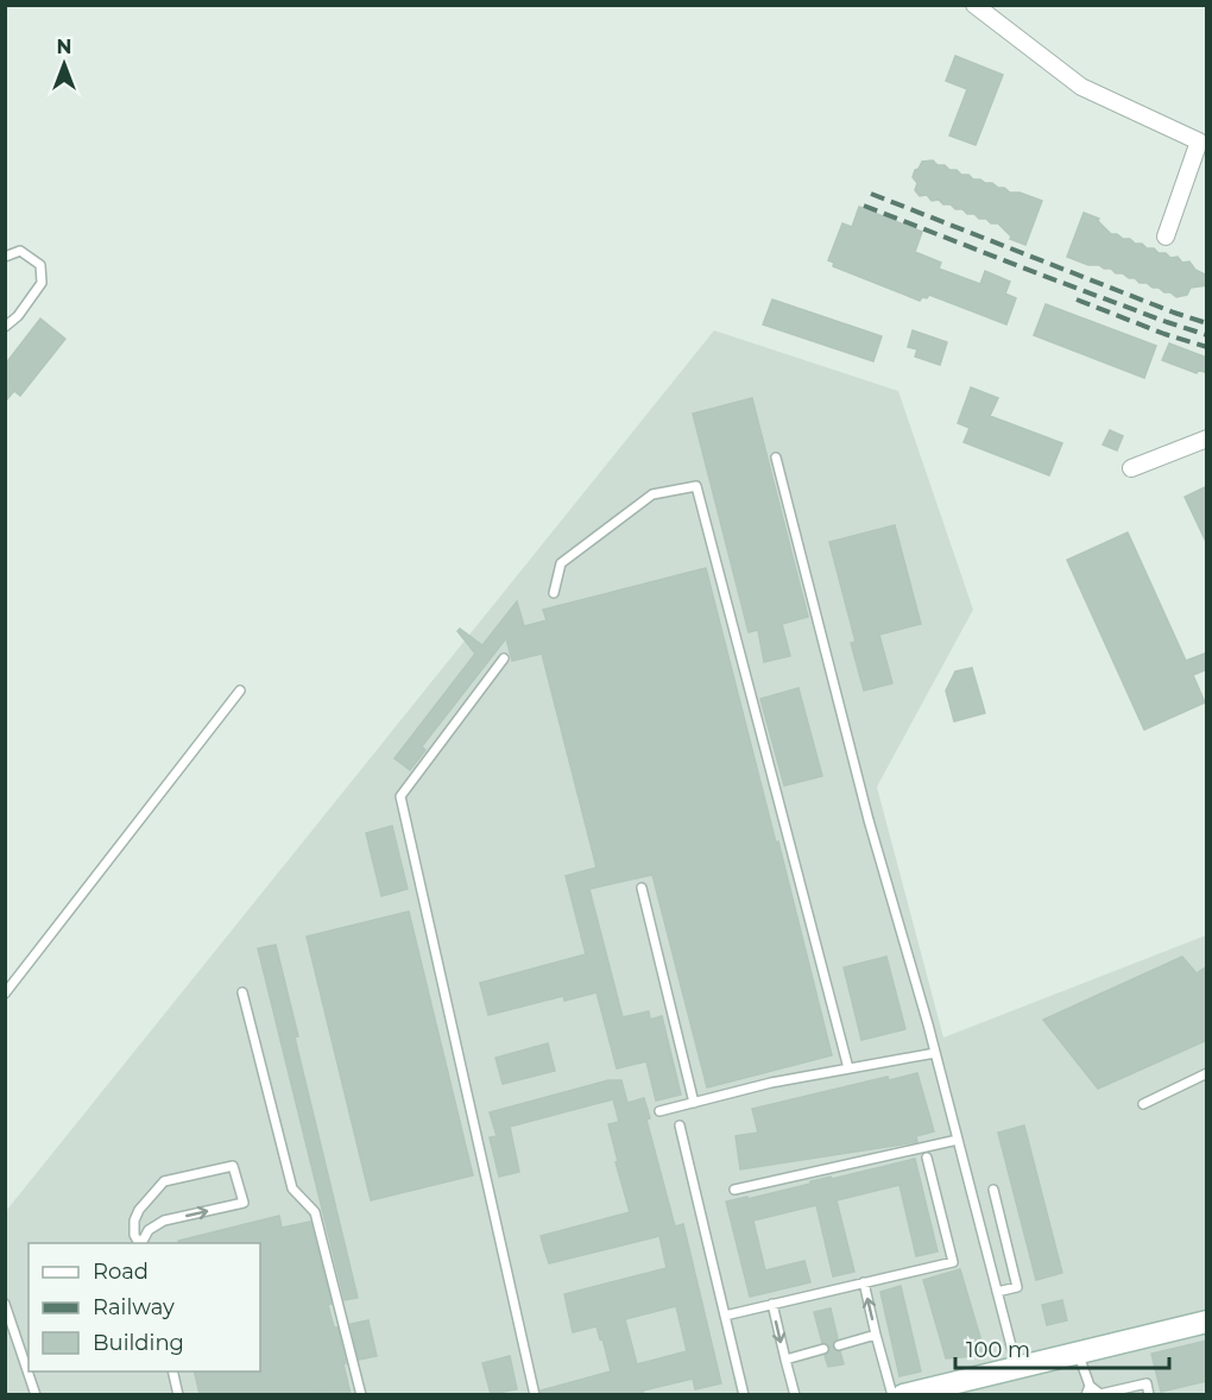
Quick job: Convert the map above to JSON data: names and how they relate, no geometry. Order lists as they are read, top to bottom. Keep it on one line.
{"legend":["Road","Railway","Building"],"scale_bar":"100 m","north":"top"}
